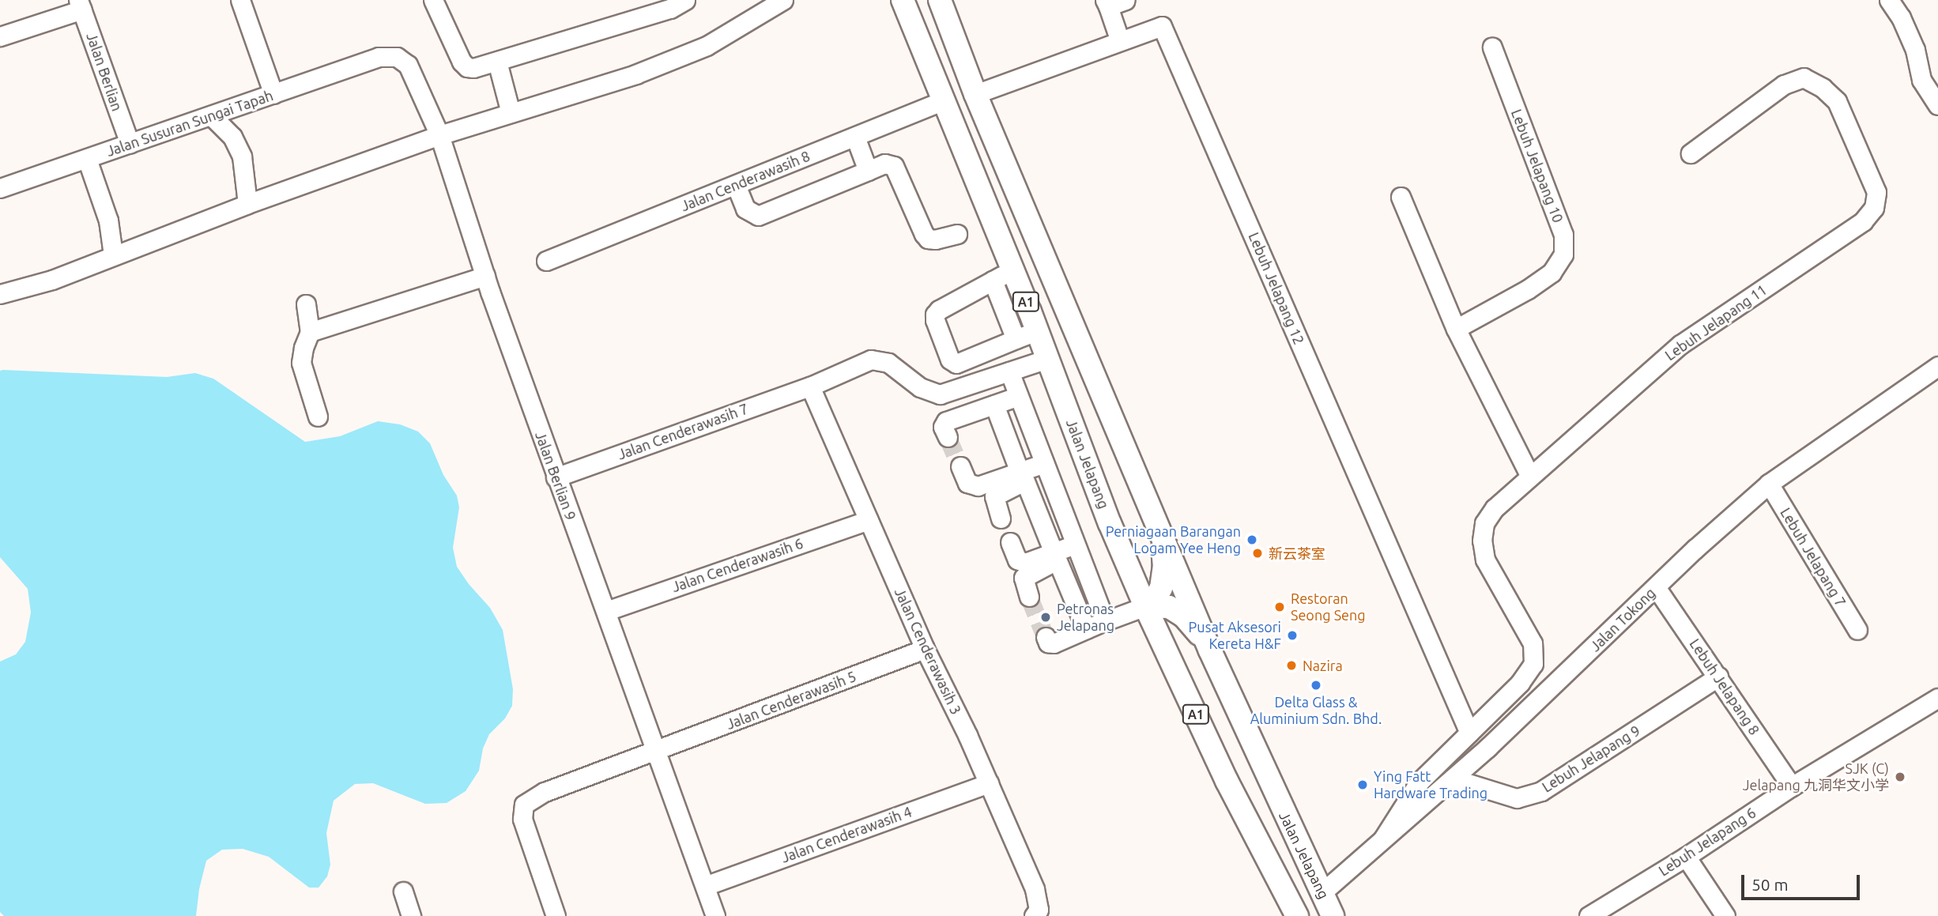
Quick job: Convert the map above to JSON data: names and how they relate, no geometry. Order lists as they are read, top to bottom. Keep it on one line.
{"streets":{"main road":["A1","Jalan Jelapang"],"street":["Jalan Berlian","Jalan Susuran Sungai Tapah","Lebuh Jelapang 10","Jalan Cenderawasih 8","Lebuh Jelapang 12","Lebuh Jelapang 11","Jalan Cenderawasih 7","Jalan Berlian 9","Lebuh Jelapang 7","Jalan Cenderawasih 6","Jalan Tokong","Jalan Cenderawasih 3","Lebuh Jelapang 8","Jalan Cenderawasih 5","Lebuh Jelapang 9","Jalan Cenderawasih 4","Lebuh Jelapang 6"]},"crossings":[["Jalan Berlian","Jalan Susuran Sungai Tapah"],["Jalan Susuran Sungai Tapah","Jalan Berlian 9"],["Jalan Cenderawasih 8","Jalan Jelapang"],["Lebuh Jelapang 12","Lebuh Jelapang 11"],["Lebuh Jelapang 12","Jalan Jelapang"],["Lebuh Jelapang 11","Jalan Tokong"],["Jalan Cenderawasih 7","Jalan Jelapang"],["Jalan Cenderawasih 7","Jalan Berlian 9"],["Jalan Cenderawasih 7","Jalan Cenderawasih 3"],["Jalan Jelapang","Jalan Tokong"],["Jalan Berlian 9","Jalan Cenderawasih 6"],["Jalan Berlian 9","Jalan Cenderawasih 5"],["Jalan Berlian 9","Jalan Cenderawasih 4"],["Lebuh Jelapang 7","Jalan Tokong"],["Jalan Cenderawasih 6","Jalan Cenderawasih 3"],["Jalan Tokong","Lebuh Jelapang 8"],["Jalan Tokong","Lebuh Jelapang 9"],["Jalan Cenderawasih 3","Jalan Cenderawasih 5"],["Jalan Cenderawasih 3","Jalan Cenderawasih 4"],["Lebuh Jelapang 8","Lebuh Jelapang 9"],["Lebuh Jelapang 8","Lebuh Jelapang 6"]],"places":["Perniagaan Barangan Logam Yee Heng","新云茶室","Restoran Seong Seng","Petronas Jelapang","Pusat Aksesori Kereta H&F","Nazira","Delta Glass & Aluminium Sdn. Bhd.","SJK (C) Jelapang 九洞华文小学","Ying Fatt Hardware Trading"],"scale_bar":"50 m"}
